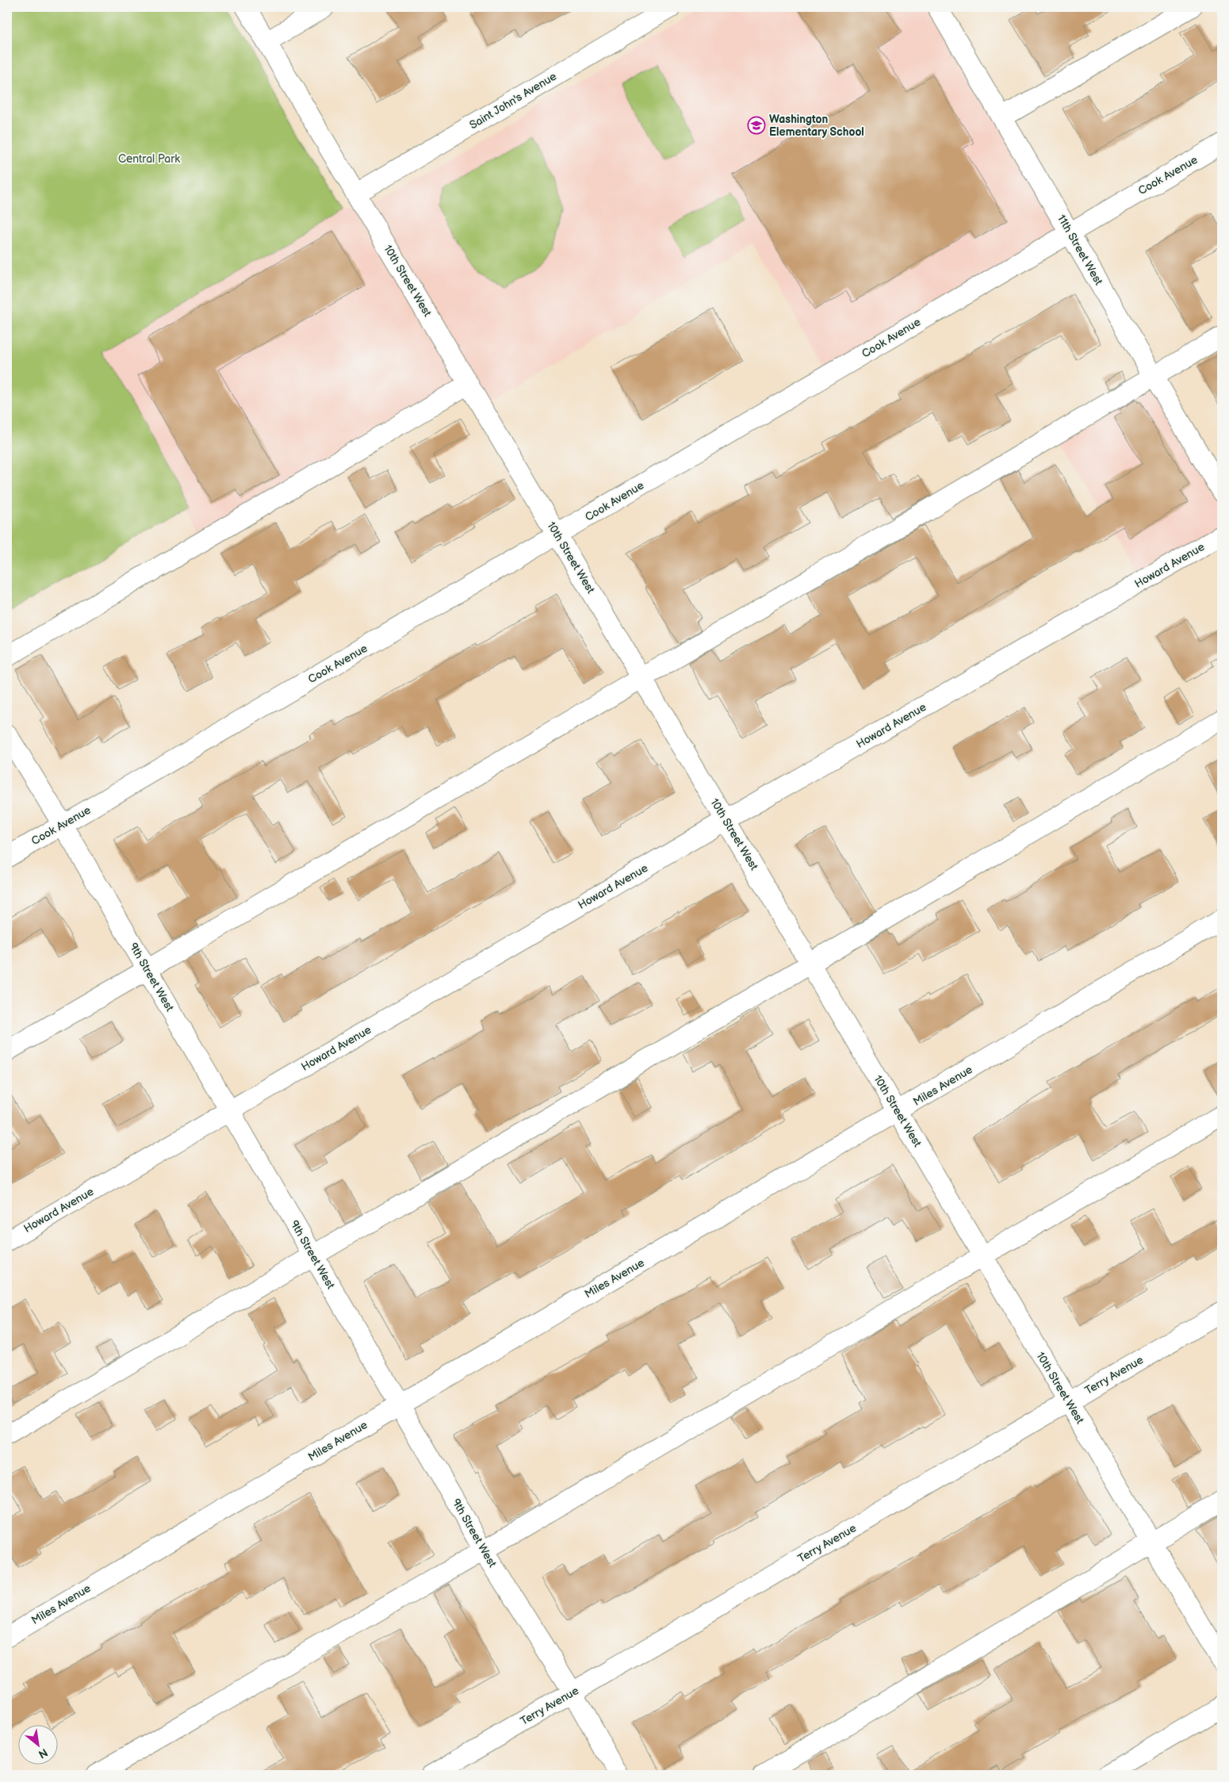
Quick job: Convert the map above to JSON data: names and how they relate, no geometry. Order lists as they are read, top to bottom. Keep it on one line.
{"streets":{"street":["Saint John's Avenue","Cook Avenue","11th Street West","10th Street West","Howard Avenue","9th Street West","Miles Avenue","Terry Avenue"]},"crossings":[["Saint John's Avenue","10th Street West"],["Cook Avenue","11th Street West"],["Cook Avenue","10th Street West"],["Cook Avenue","9th Street West"],["10th Street West","Howard Avenue"],["10th Street West","Miles Avenue"],["10th Street West","Terry Avenue"],["Howard Avenue","9th Street West"],["9th Street West","Miles Avenue"],["9th Street West","Terry Avenue"]],"parks":["Central Park"],"places":{"school or university":["Washington Elementary School"]},"north":"bottom right"}
